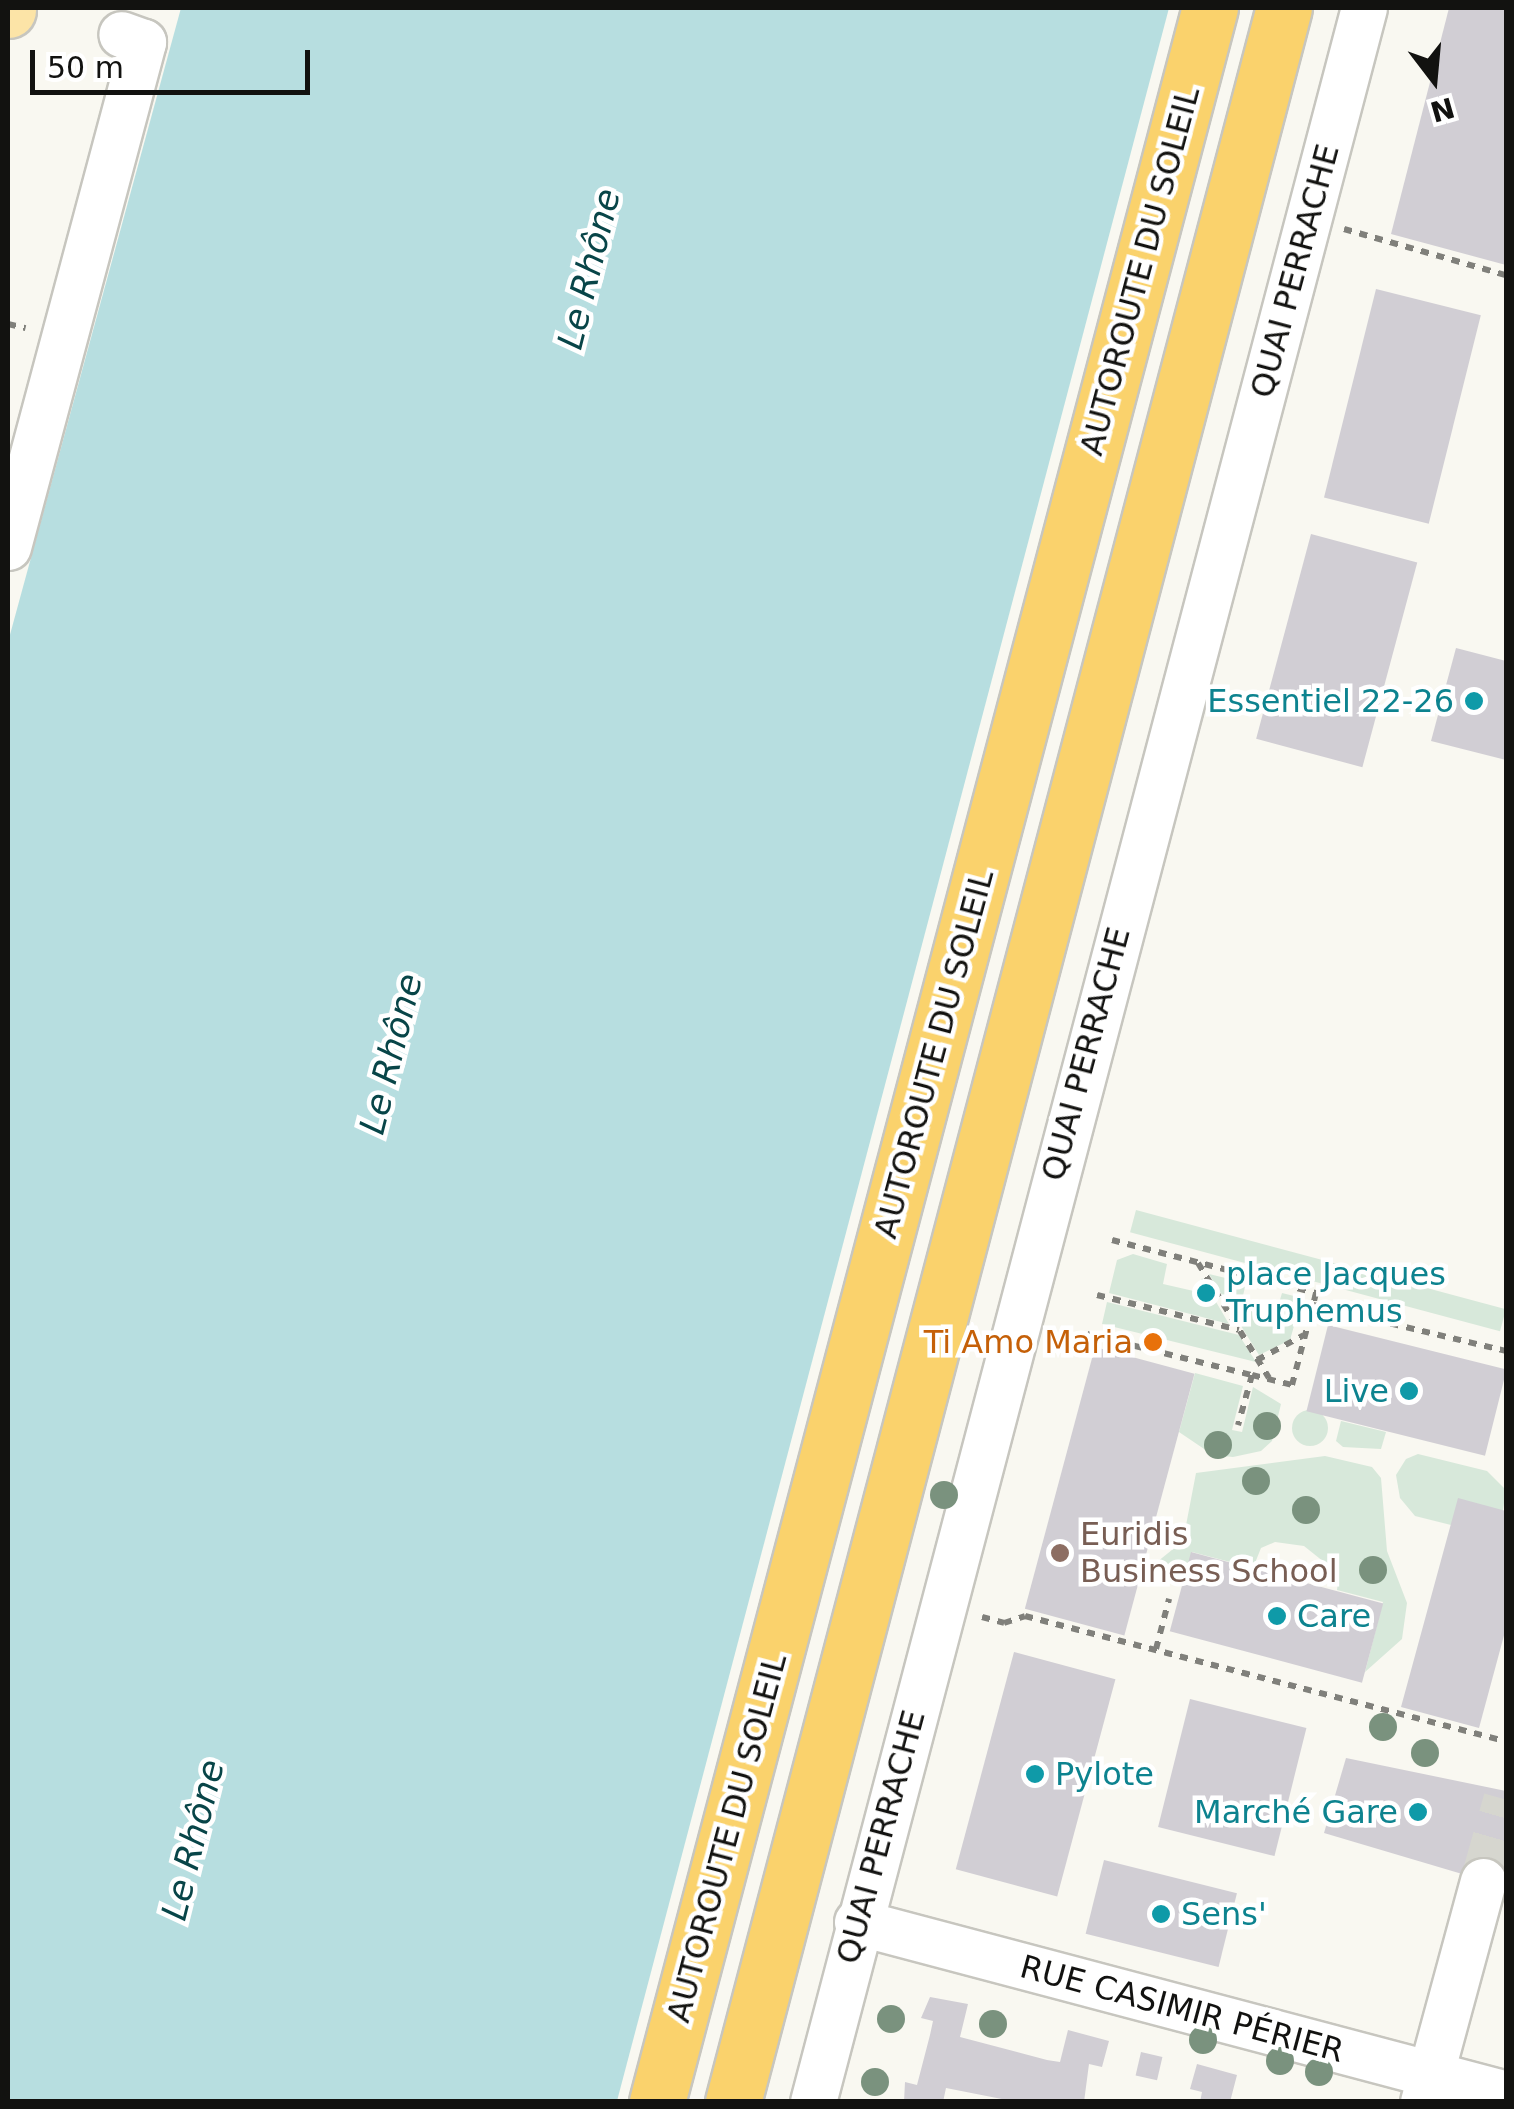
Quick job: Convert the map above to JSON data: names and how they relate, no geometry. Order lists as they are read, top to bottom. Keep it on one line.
{"streets":{"highway":["AUTOROUTE DU SOLEIL"],"street":["QUAI PERRACHE","RUE CASIMIR PÉRIER"]},"crossings":[["QUAI PERRACHE","RUE CASIMIR PÉRIER"]],"water":["Le Rhône"],"places":["Essentiel 22-26","place Jacques Truphemus","Ti Amo Maria","Live","Euridis Business School","Care","Pylote","Marché Gare","Sens'"],"scale_bar":"50 m","north":"bottom"}
